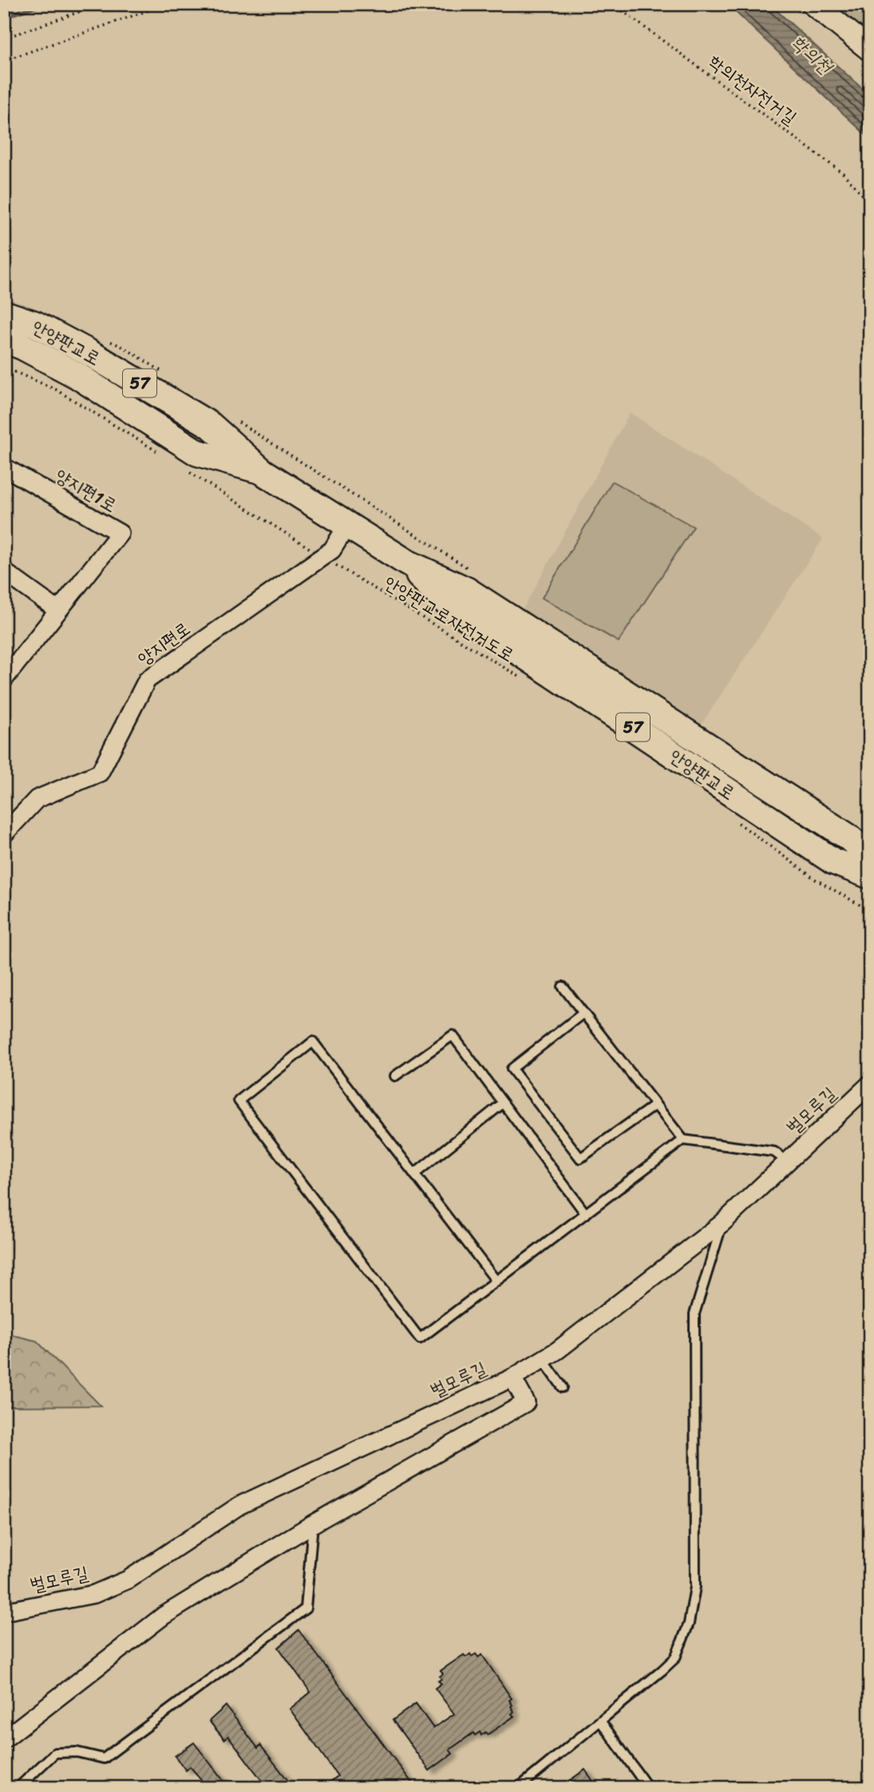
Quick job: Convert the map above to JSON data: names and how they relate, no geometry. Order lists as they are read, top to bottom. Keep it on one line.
{"streets":{"main road":["안양판교로","57"],"street":["양지편1로","양지편로","벌모루길"],"path":["학의천자전거길","안양판교로자전거도로"]},"crossings":[["안양판교로","양지편로"],["안양판교로자전거도로","양지편로"]],"water":["학의천"]}
